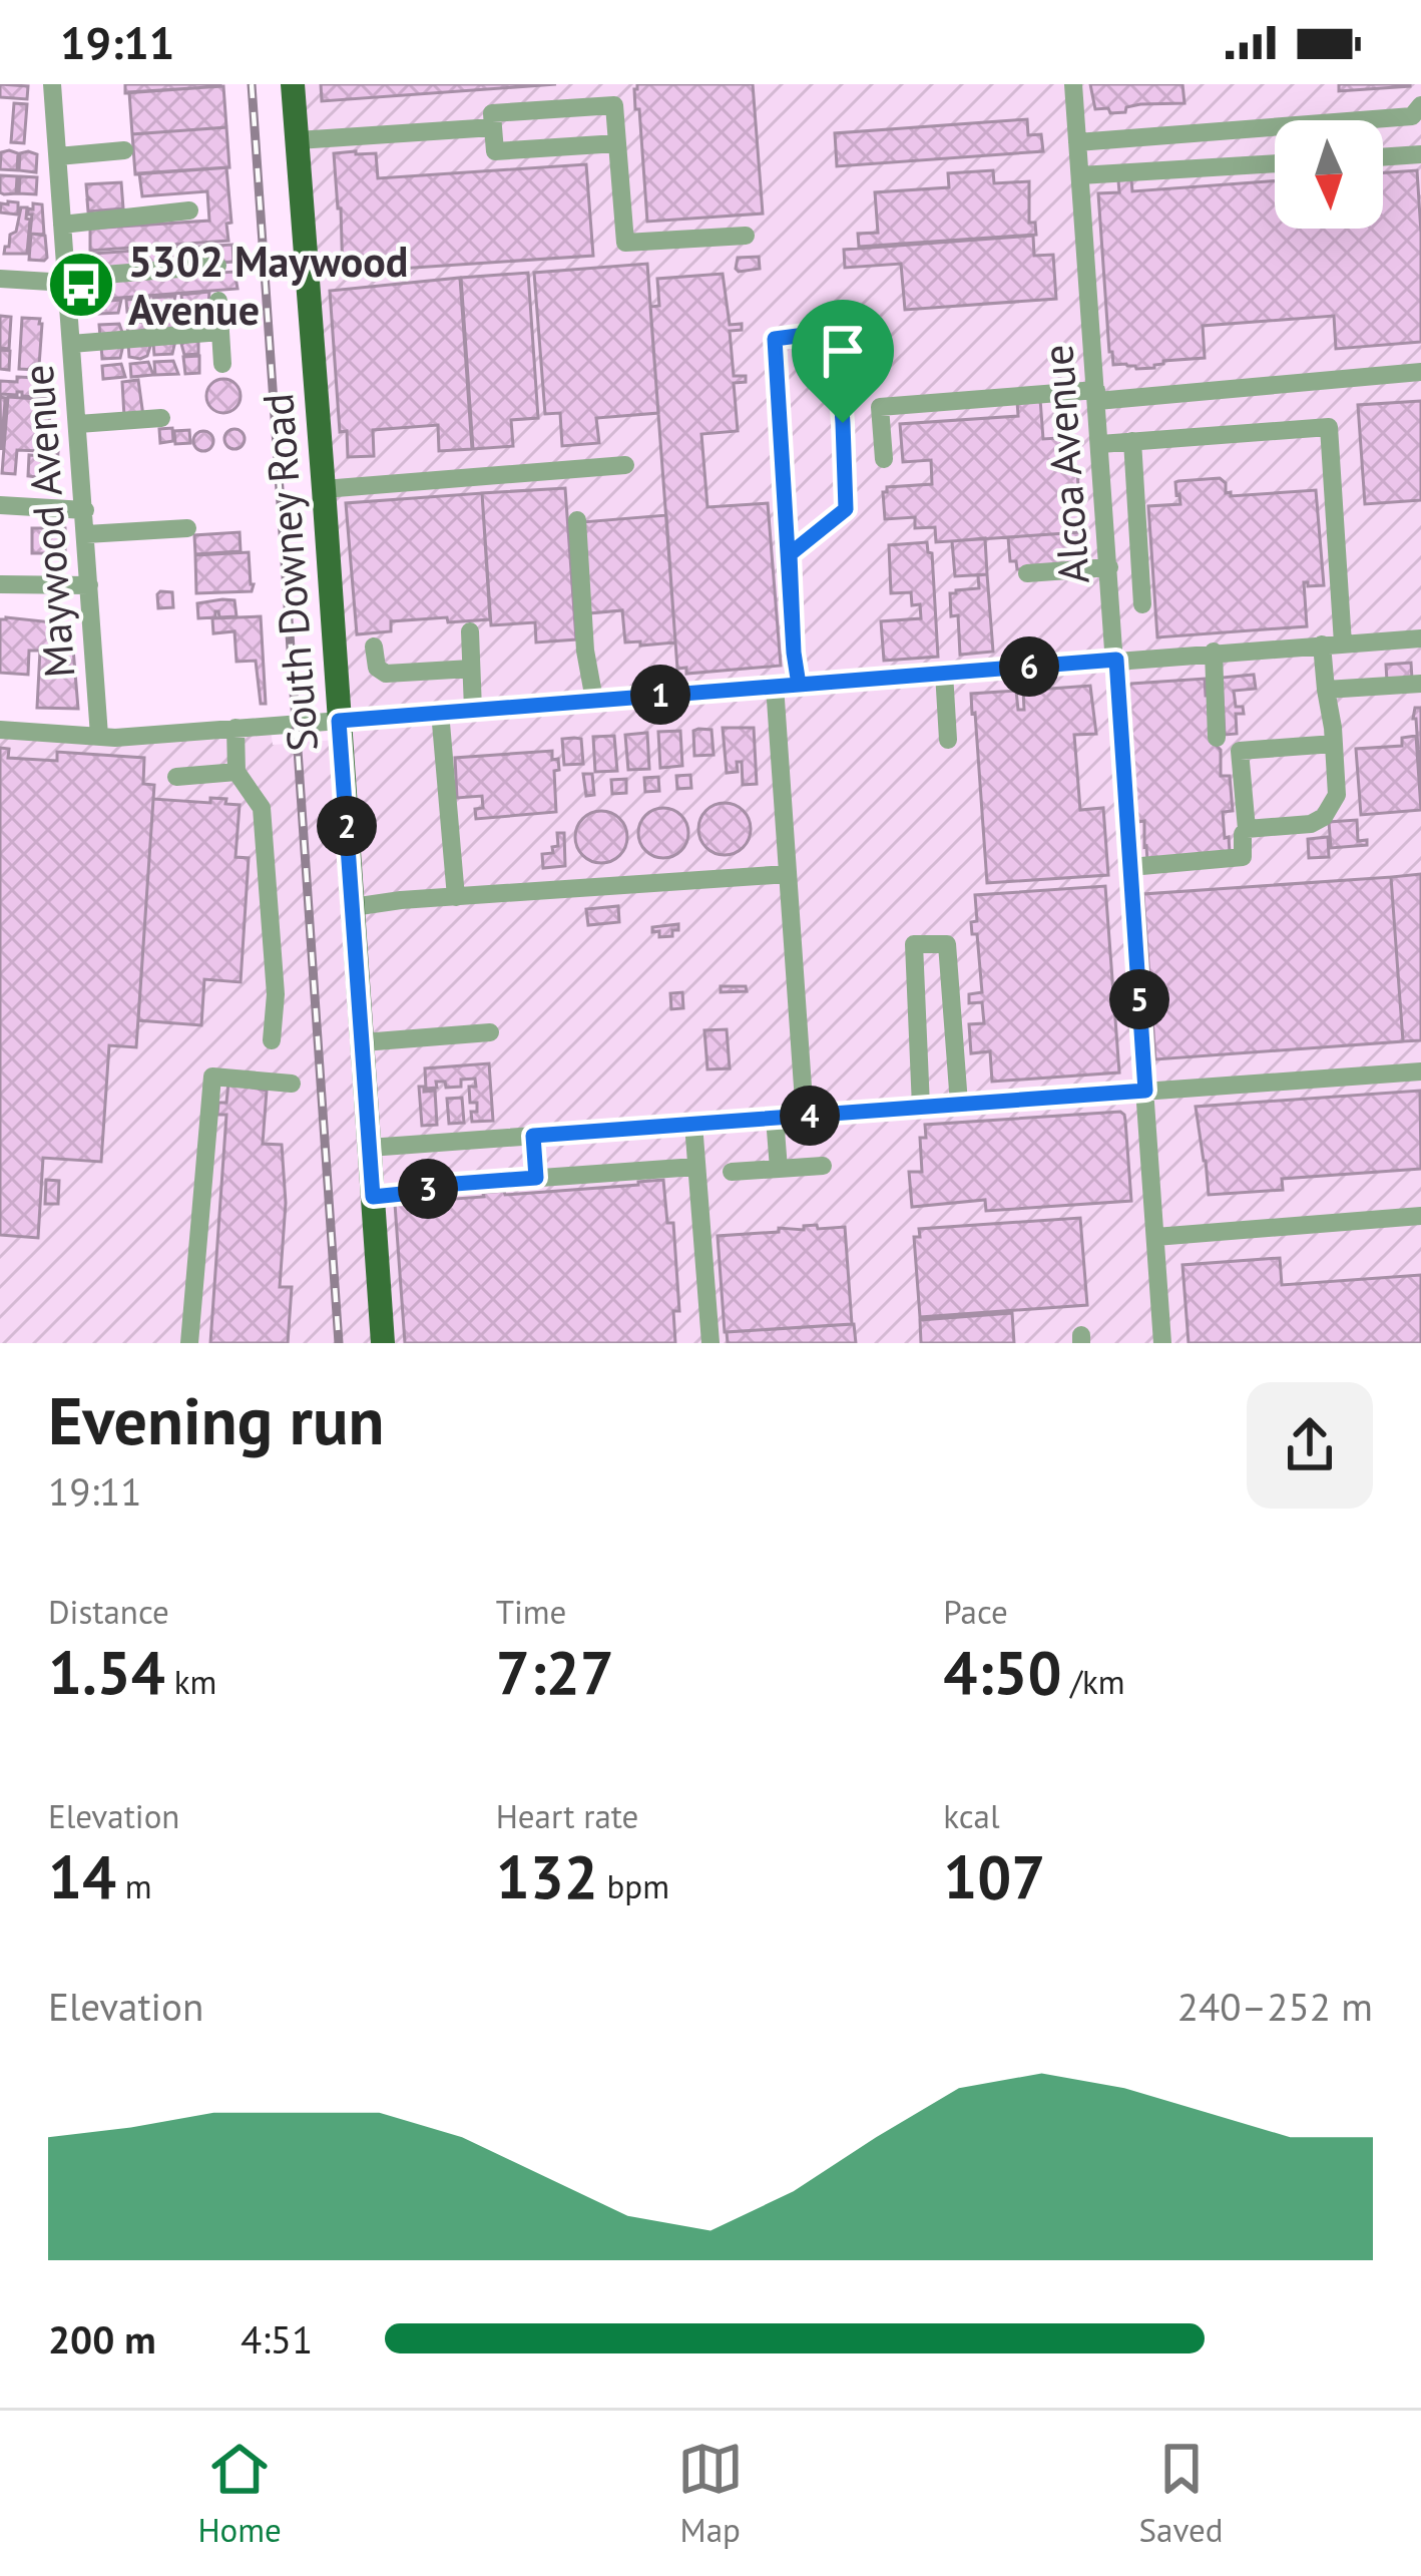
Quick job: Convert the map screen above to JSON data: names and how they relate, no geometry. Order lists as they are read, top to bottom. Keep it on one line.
{"streets":{"main road":["South Downey Road"],"street":["Alcoa Avenue","Maywood Avenue"]},"places":{"bus stop":["5302 Maywood Avenue"]},"north":"bottom","page":{"status":"19:11","pins":["6","1","2","5","4","3"],"heading":["Evening run","19:11"],"stats":[["Distance","1.54 km"],["Time","7:27"],["Pace","4:50 /km"],["Elevation","14 m"],["Heart rate","132 bpm"],["kcal","107"]],"chart":["Elevation","240–252 m"],"list":[{"name":"200 m","note":"4:51"}],"tabs":["Home","Map","Saved"]}}
